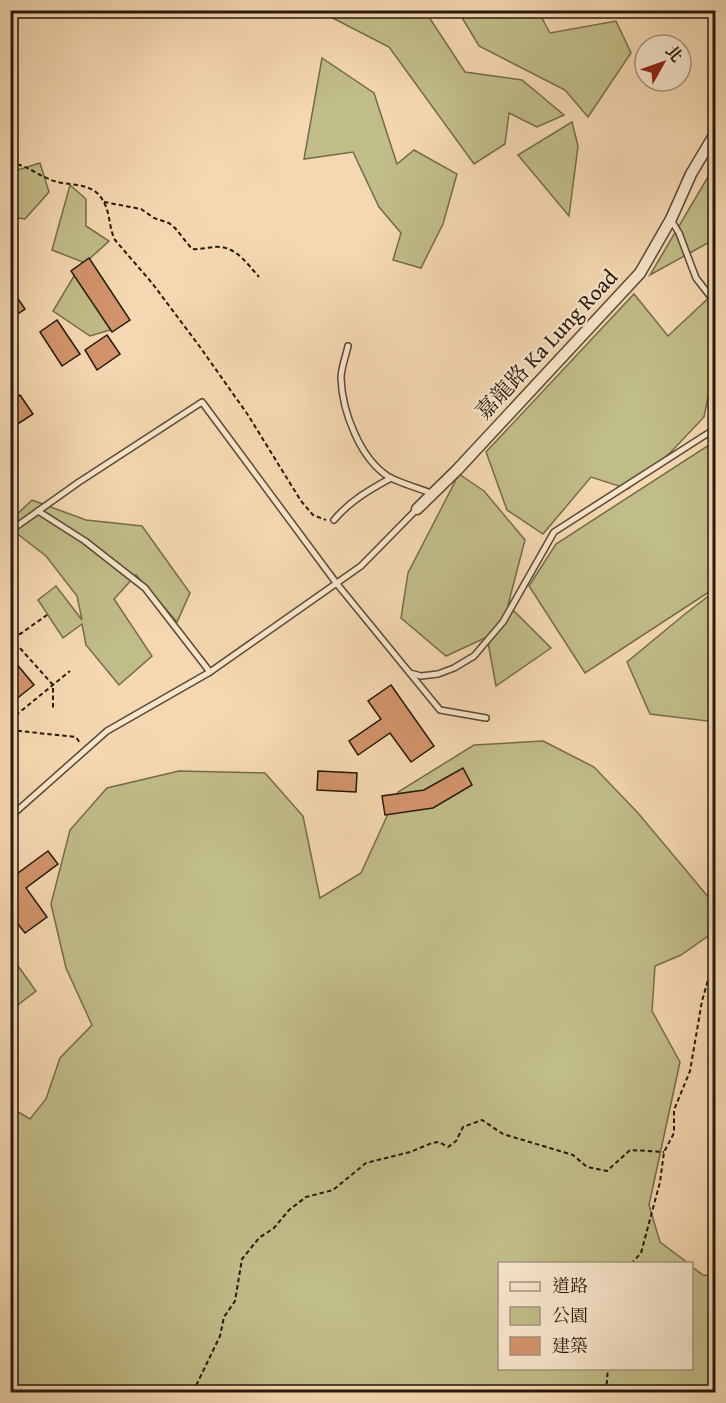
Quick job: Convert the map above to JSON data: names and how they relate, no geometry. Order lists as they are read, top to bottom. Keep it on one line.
{"streets":{"street":["嘉龍路 Ka Lung Road"]},"legend":["道路","公園","建築"],"north":"top right"}
